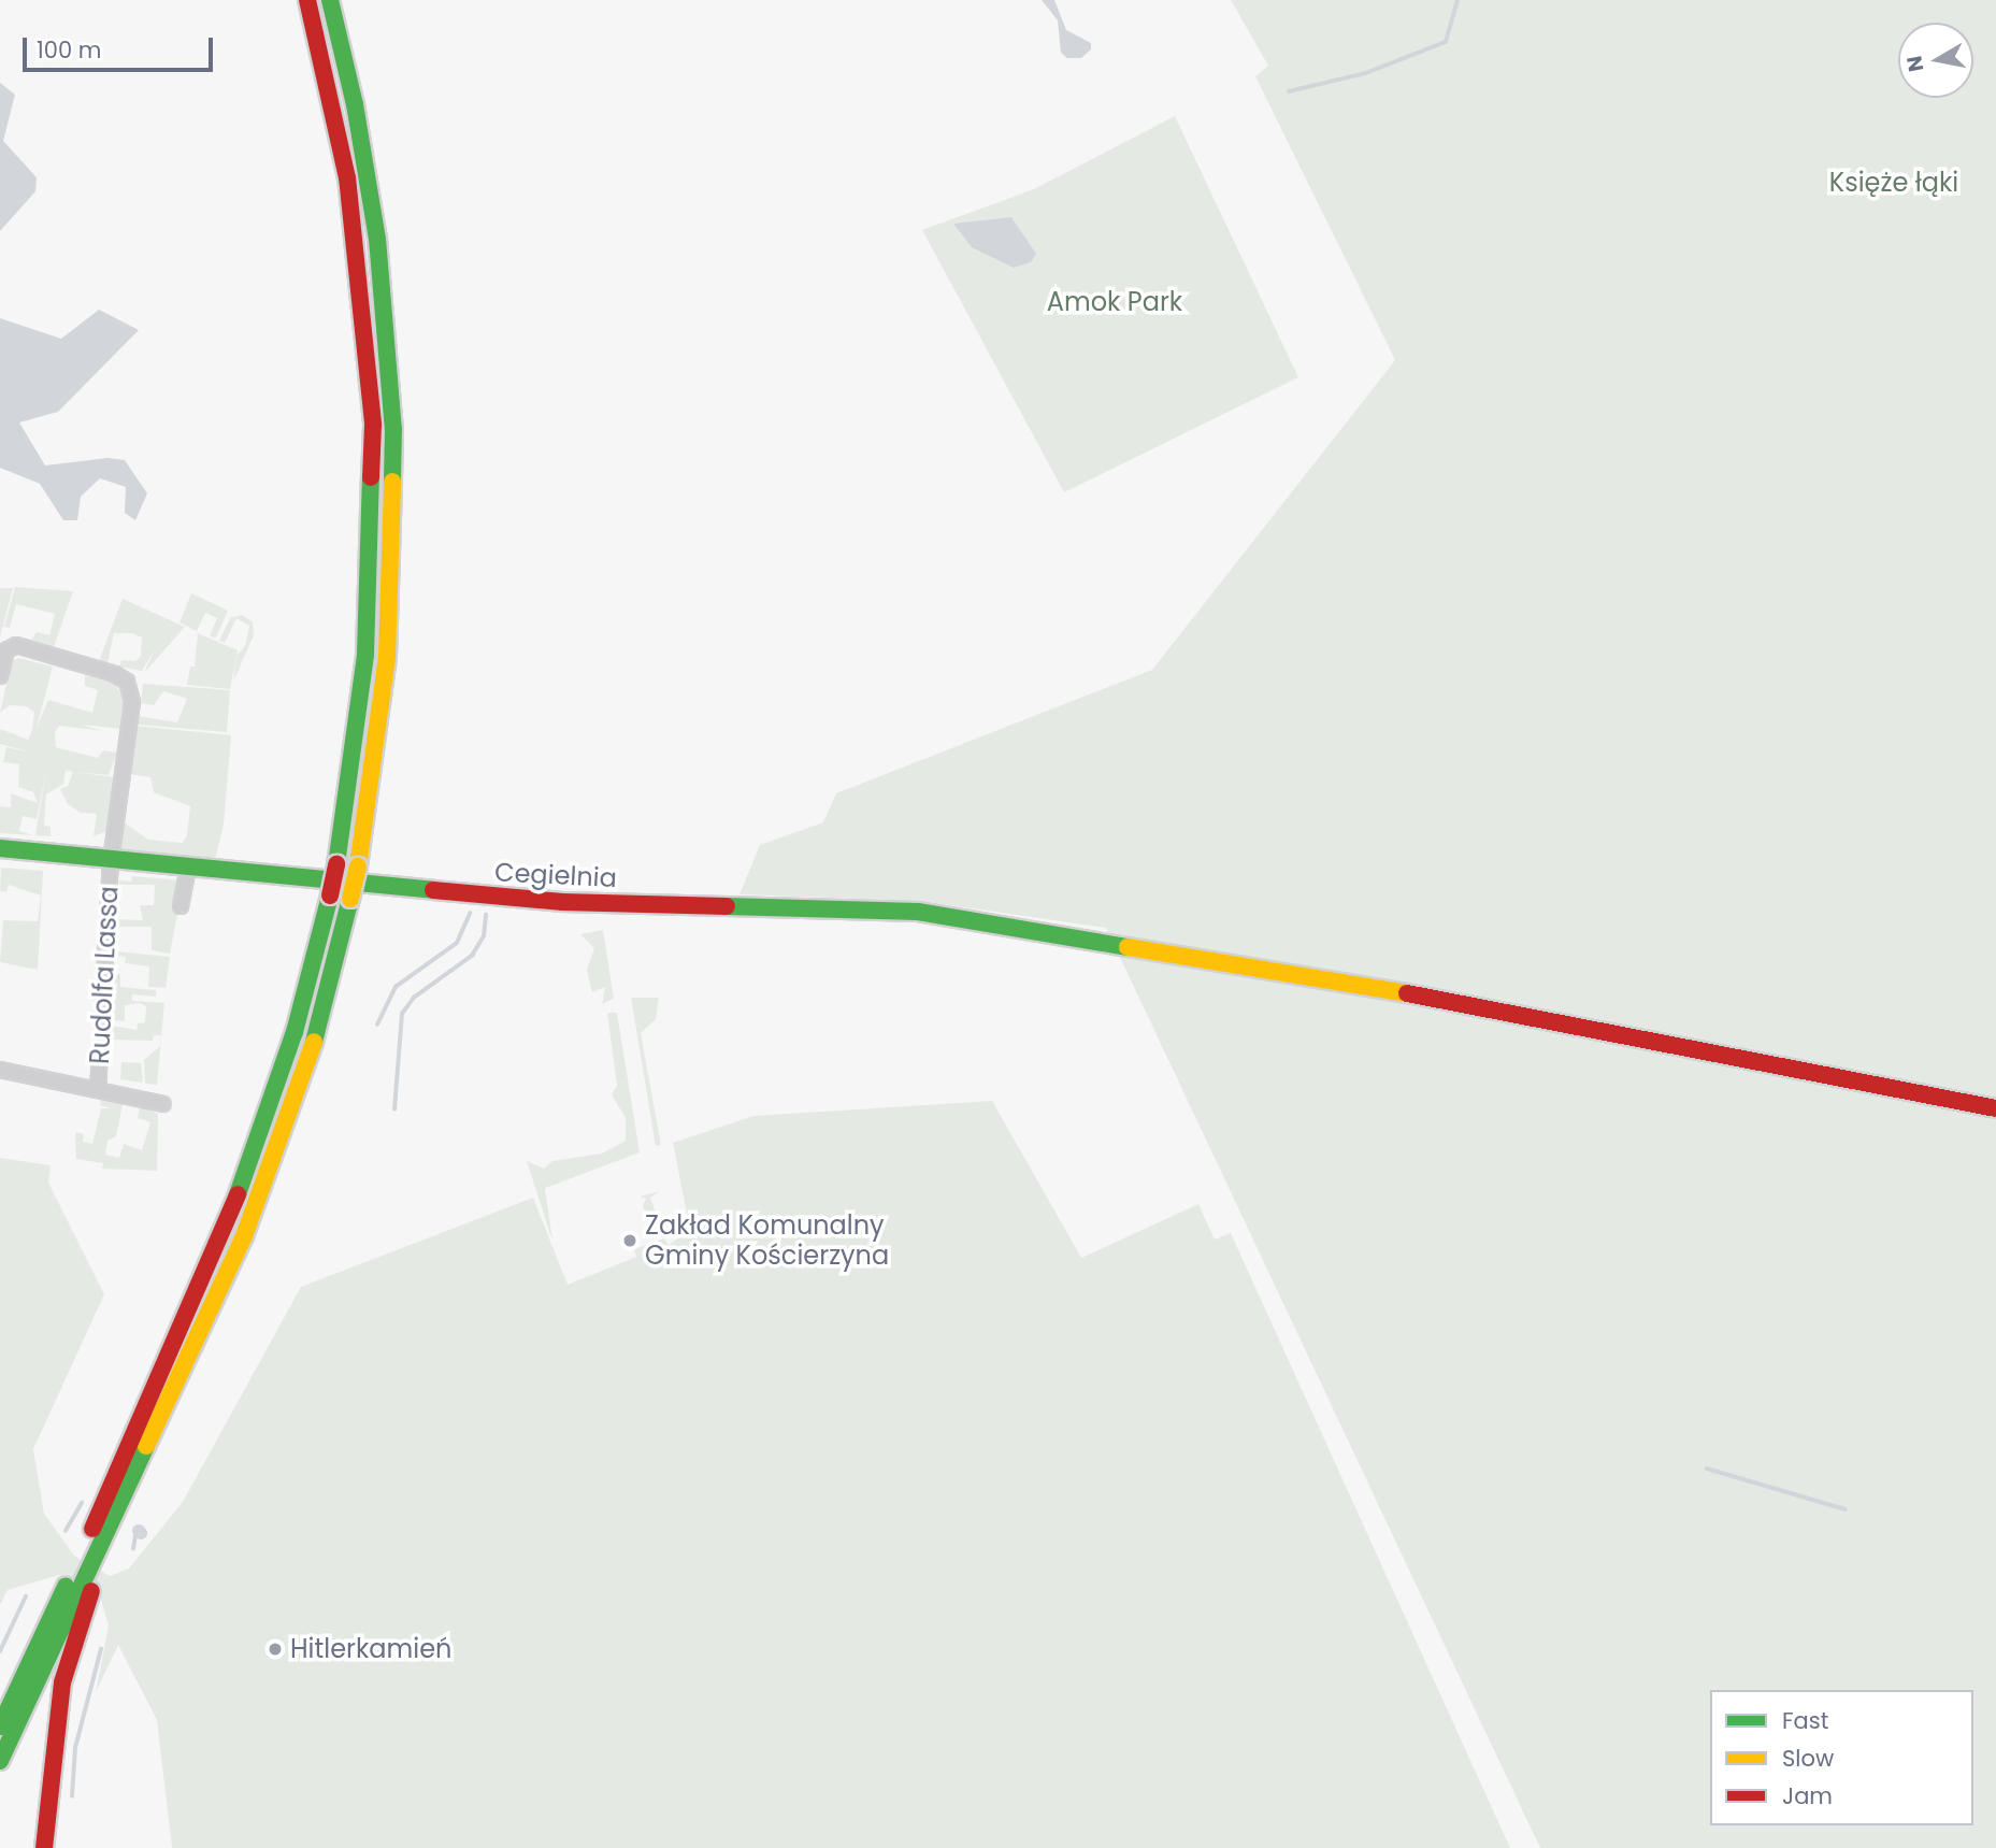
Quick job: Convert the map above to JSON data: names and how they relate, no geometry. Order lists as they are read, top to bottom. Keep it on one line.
{"streets":{"main road":["Cegielnia"],"street":["Rudolfa Lassa"]},"crossings":[["Cegielnia","Rudolfa Lassa"]],"parks":["Księże łąki","Amok Park"],"places":["Zakład Komunalny Gminy Kościerzyna","Hitlerkamień"],"legend":["Fast","Slow","Jam"],"scale_bar":"100 m","north":"left"}
